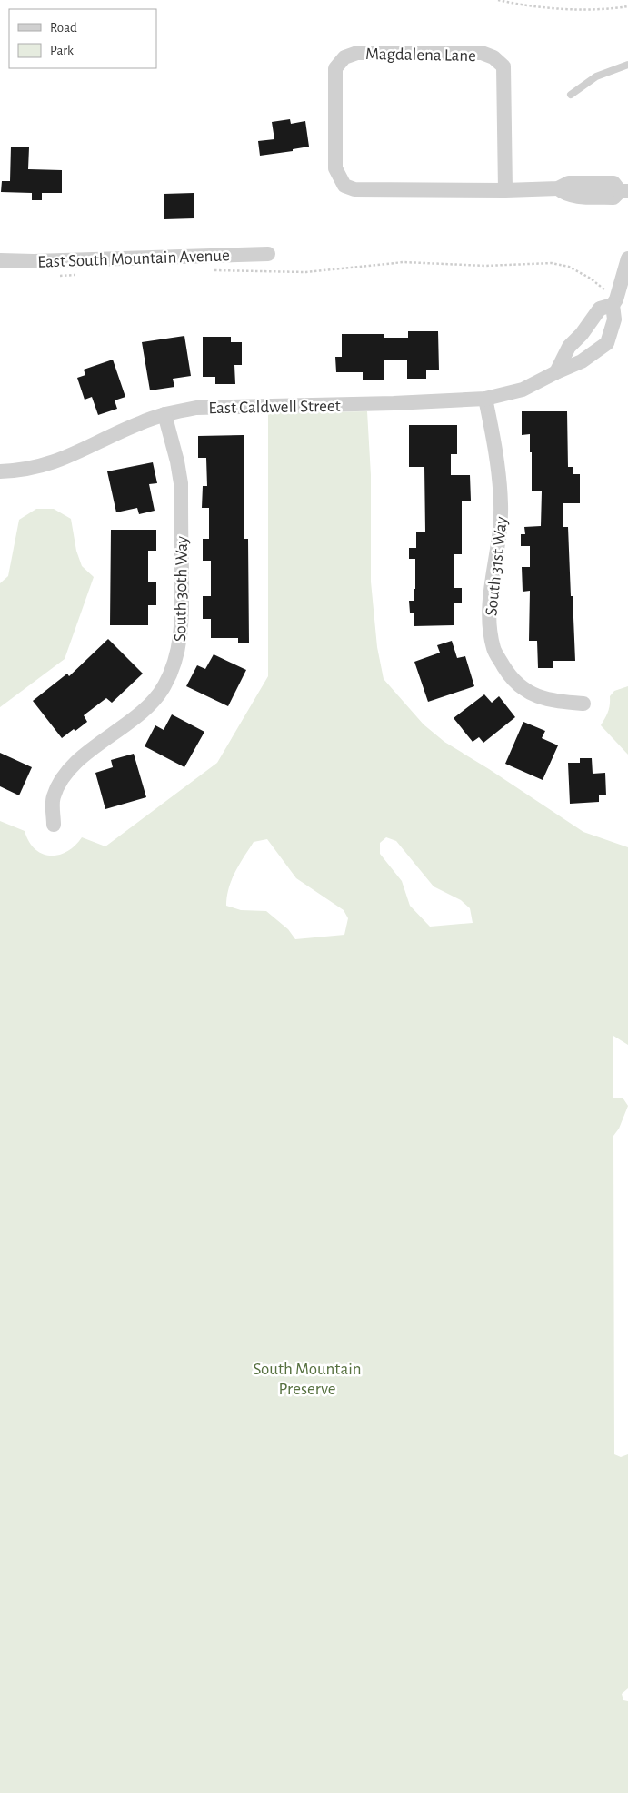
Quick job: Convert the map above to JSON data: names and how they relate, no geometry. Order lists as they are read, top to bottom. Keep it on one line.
{"streets":{"street":["Magdalena Lane","East South Mountain Avenue","East Caldwell Street","South 31st Way","South 30th Way"]},"crossings":[["East Caldwell Street","South 31st Way"],["East Caldwell Street","South 30th Way"]],"parks":["South Mountain Preserve"],"legend":["Road","Park"]}
